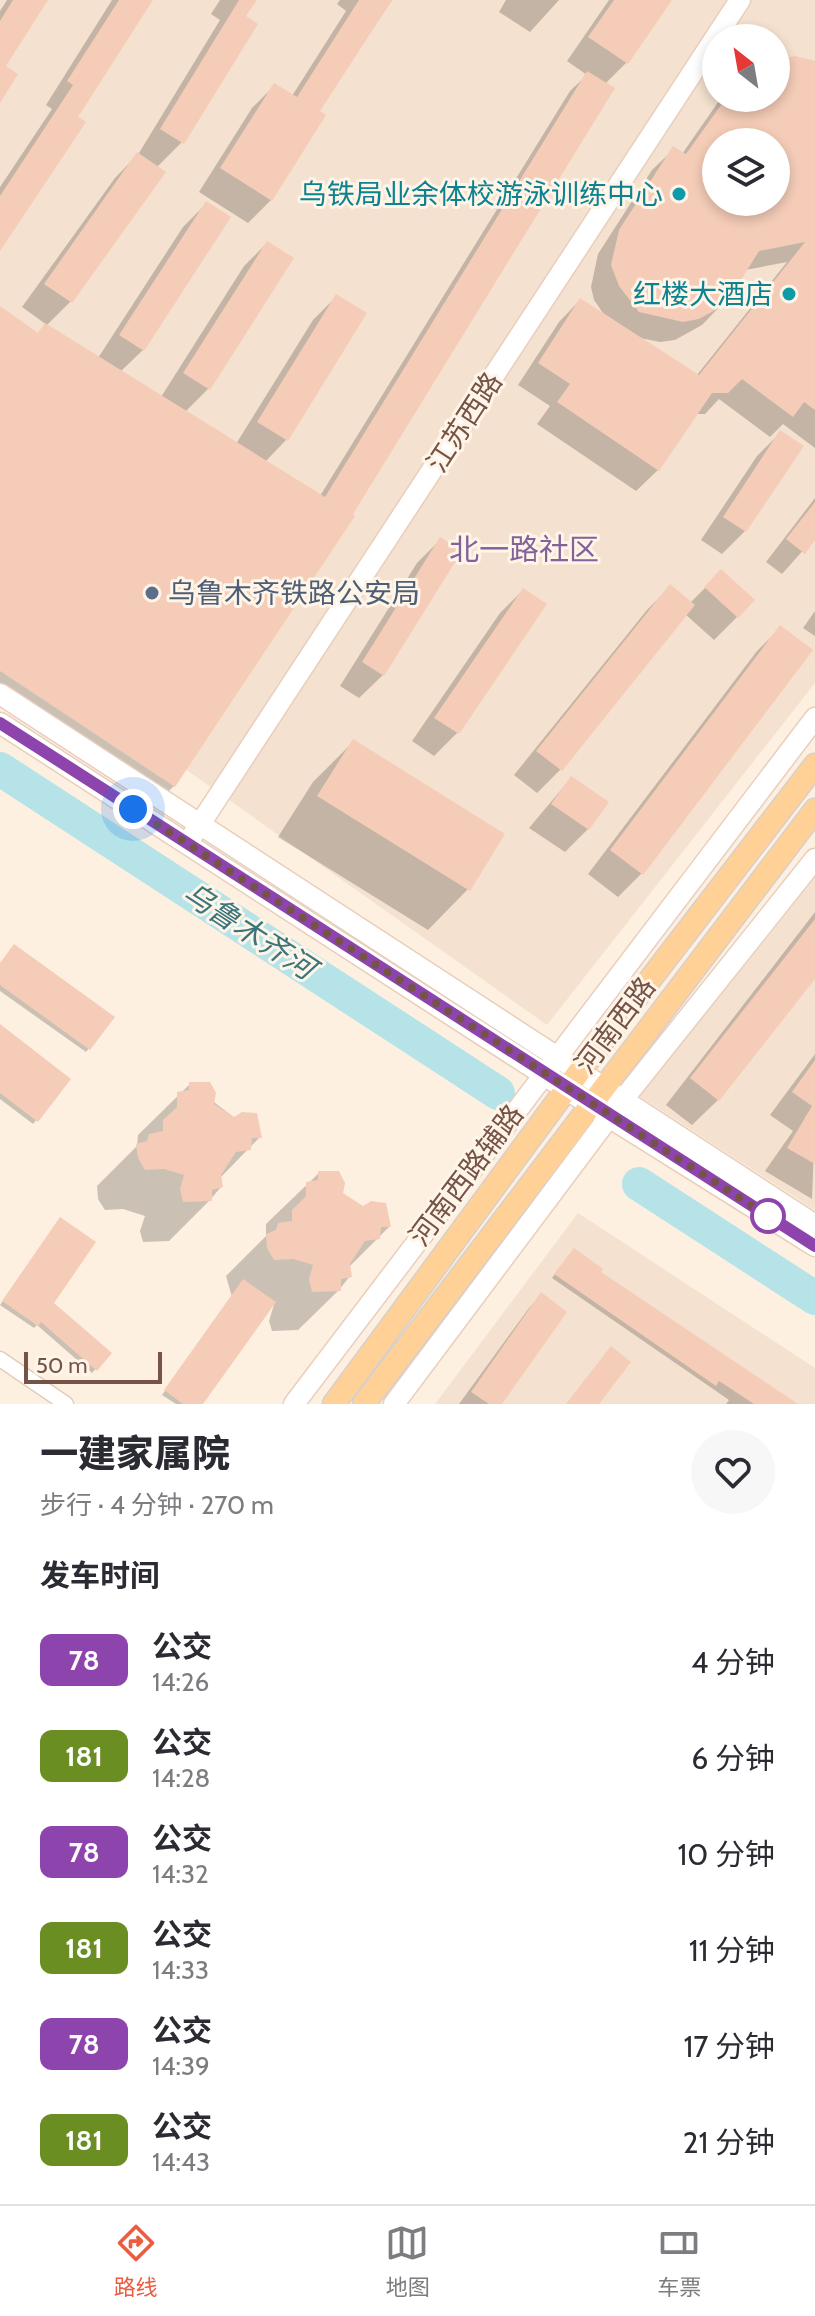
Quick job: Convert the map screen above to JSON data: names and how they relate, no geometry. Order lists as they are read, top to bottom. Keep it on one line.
{"streets":{"main road":["河南西路"],"street":["江苏西路","河南西路辅路"]},"districts":["北一路社区"],"water":["乌鲁木齐河"],"places":["乌铁局业余体校游泳训练中心","红楼大酒店","乌鲁木齐铁路公安局"],"lines":["bus line 78"],"scale_bar":"50 m","north":"top left","page":{"scale":"50 m","heading":[["一建家属院","步行 · 4 分钟 · 270 m"],"发车时间"],"list":[{"mark":"78","name":"公交","note":"14:26","value":"4 分钟"},{"mark":"181","name":"公交","note":"14:28","value":"6 分钟"},{"mark":"78","name":"公交","note":"14:32","value":"10 分钟"},{"mark":"181","name":"公交","note":"14:33","value":"11 分钟"},{"mark":"78","name":"公交","note":"14:39","value":"17 分钟"},{"mark":"181","name":"公交","note":"14:43","value":"21 分钟"}],"tabs":["路线","地图","车票"]}}
